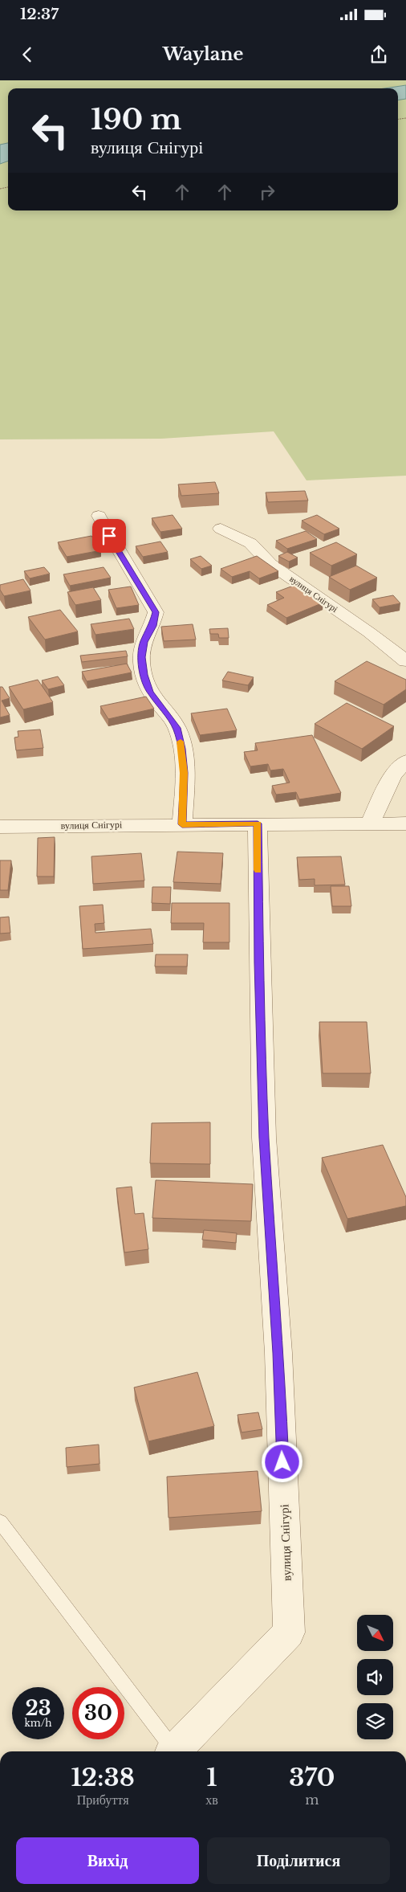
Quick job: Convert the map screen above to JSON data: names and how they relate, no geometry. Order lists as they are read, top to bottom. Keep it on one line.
{"streets":{"street":["вулиця Снігурі"]},"north":"bottom right","page":{"status":"12:37","header":"Waylane","turn":["190 m","вулиця Снігурі"],"speed":"23 km/h","limit":"30","eta":["12:38","Прибуття","1","хв","370","m"],"buttons":["Вихід","Поділитися"]}}
